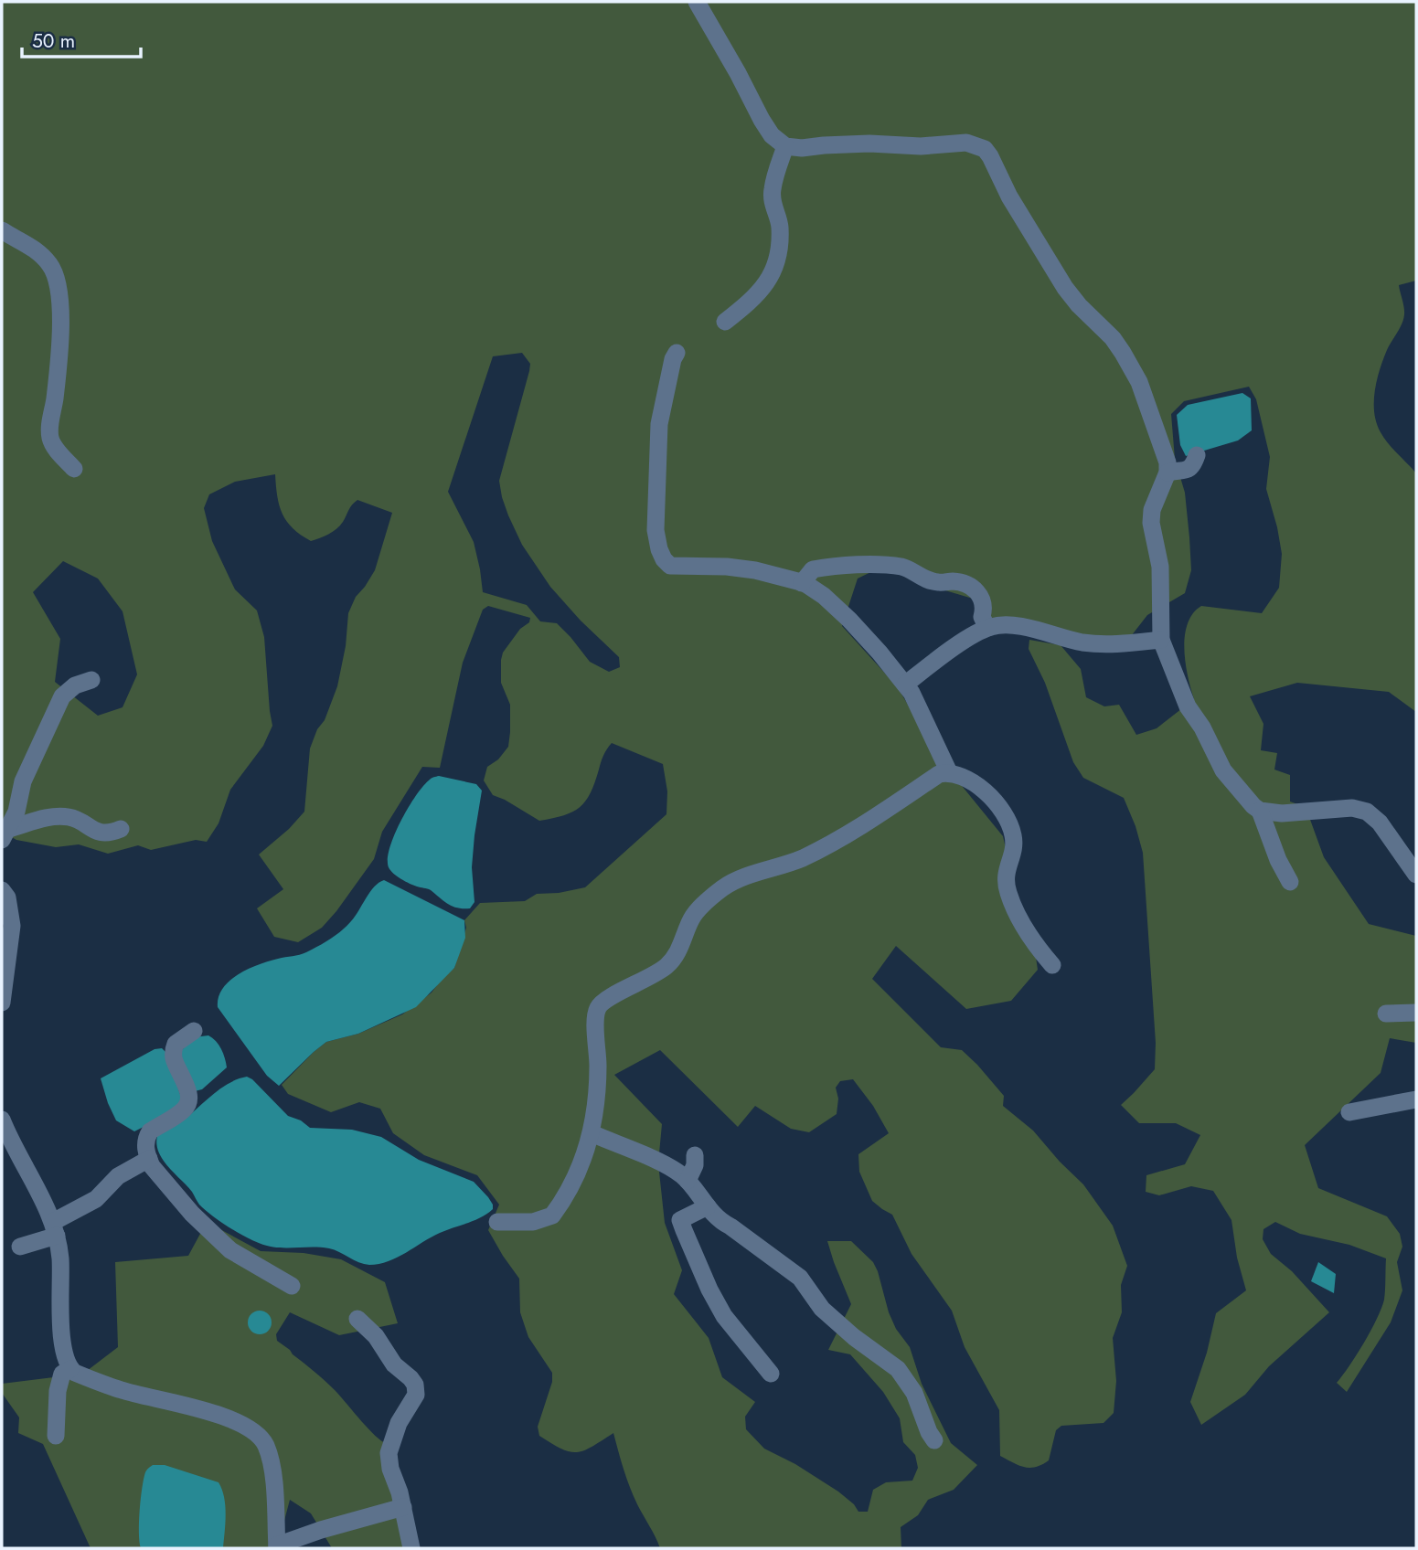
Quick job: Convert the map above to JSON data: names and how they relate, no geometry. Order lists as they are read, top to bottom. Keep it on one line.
{"scale_bar":"50 m"}
